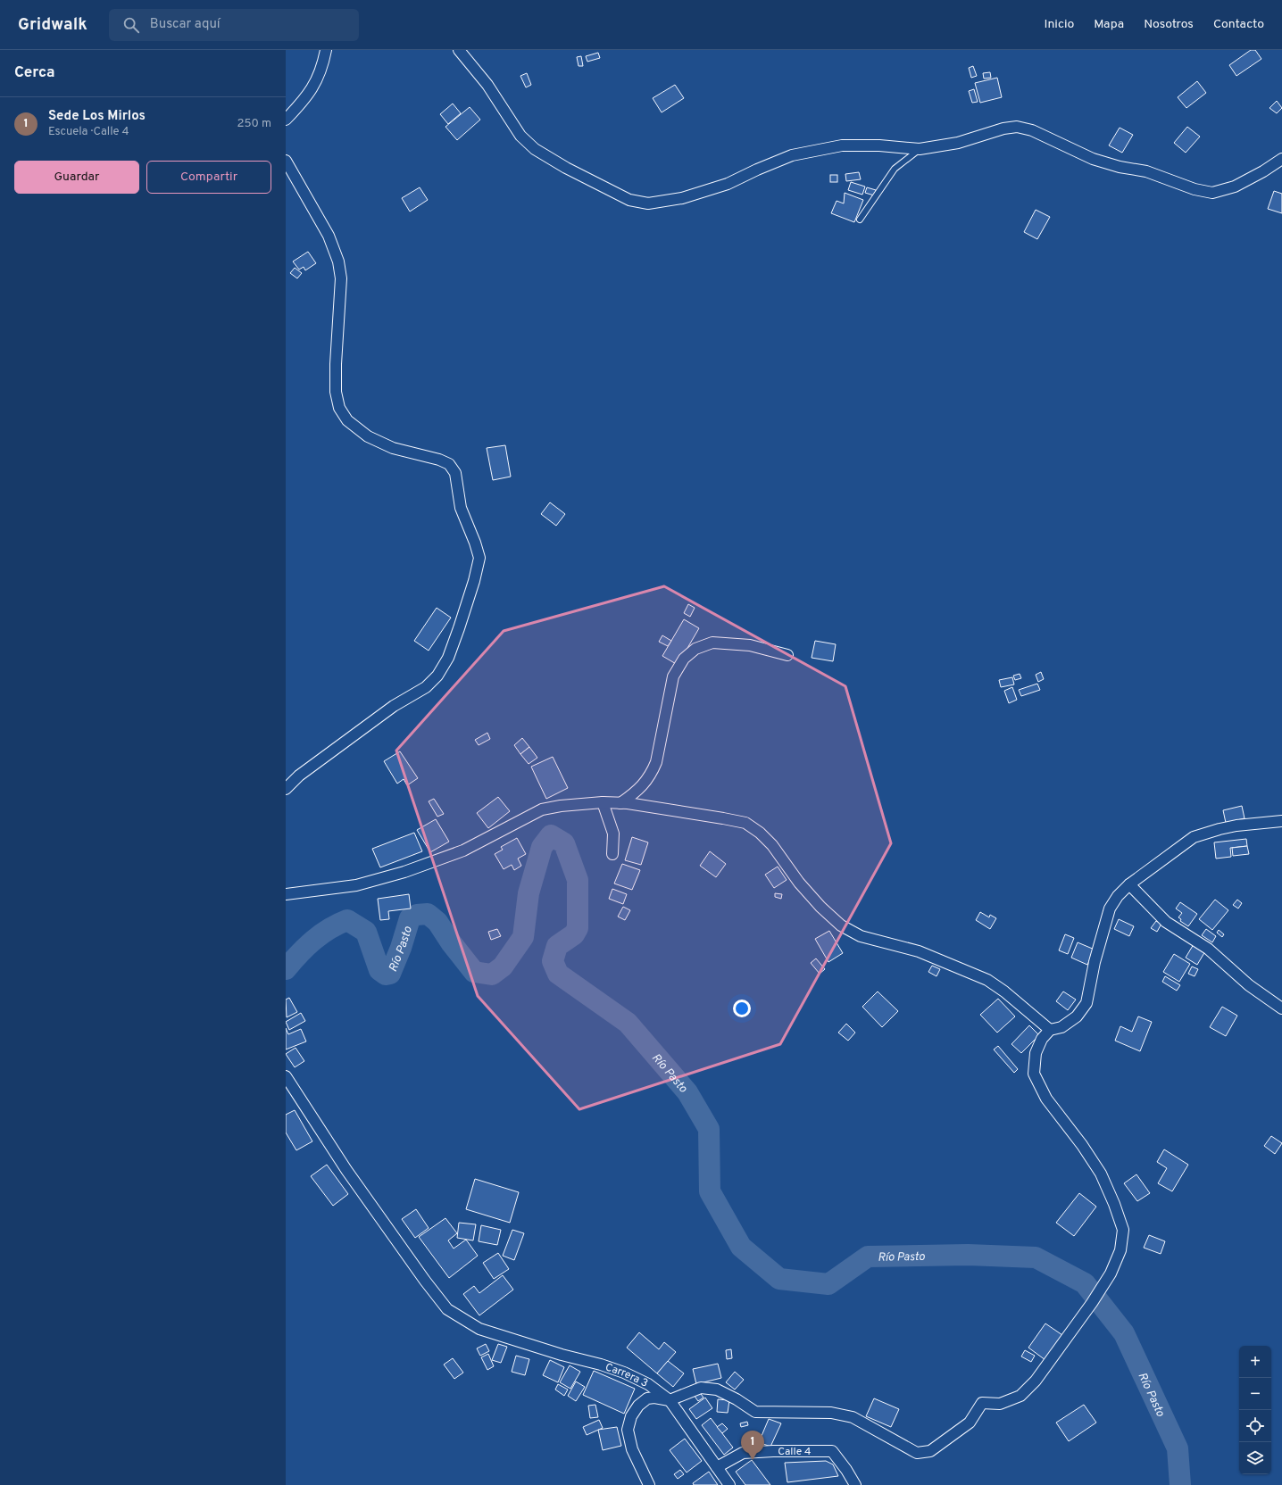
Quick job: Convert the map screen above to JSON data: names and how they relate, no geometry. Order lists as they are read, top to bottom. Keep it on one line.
{"streets":{"street":["Carrera 3","Calle 4"]},"crossings":[["Carrera 3","Calle 4"]],"water":["Río Pasto"],"page":{"header":"Gridwalk","search":"Buscar aquí","nav":["Inicio","Mapa","Nosotros","Contacto"],"heading":"Cerca","list":[{"mark":"1","name":"Sede Los Mirlos","note":"Escuela · Calle 4","value":"250 m"}],"buttons":["Guardar","Compartir"],"map_buttons":["+","−"],"pins":"1"}}
